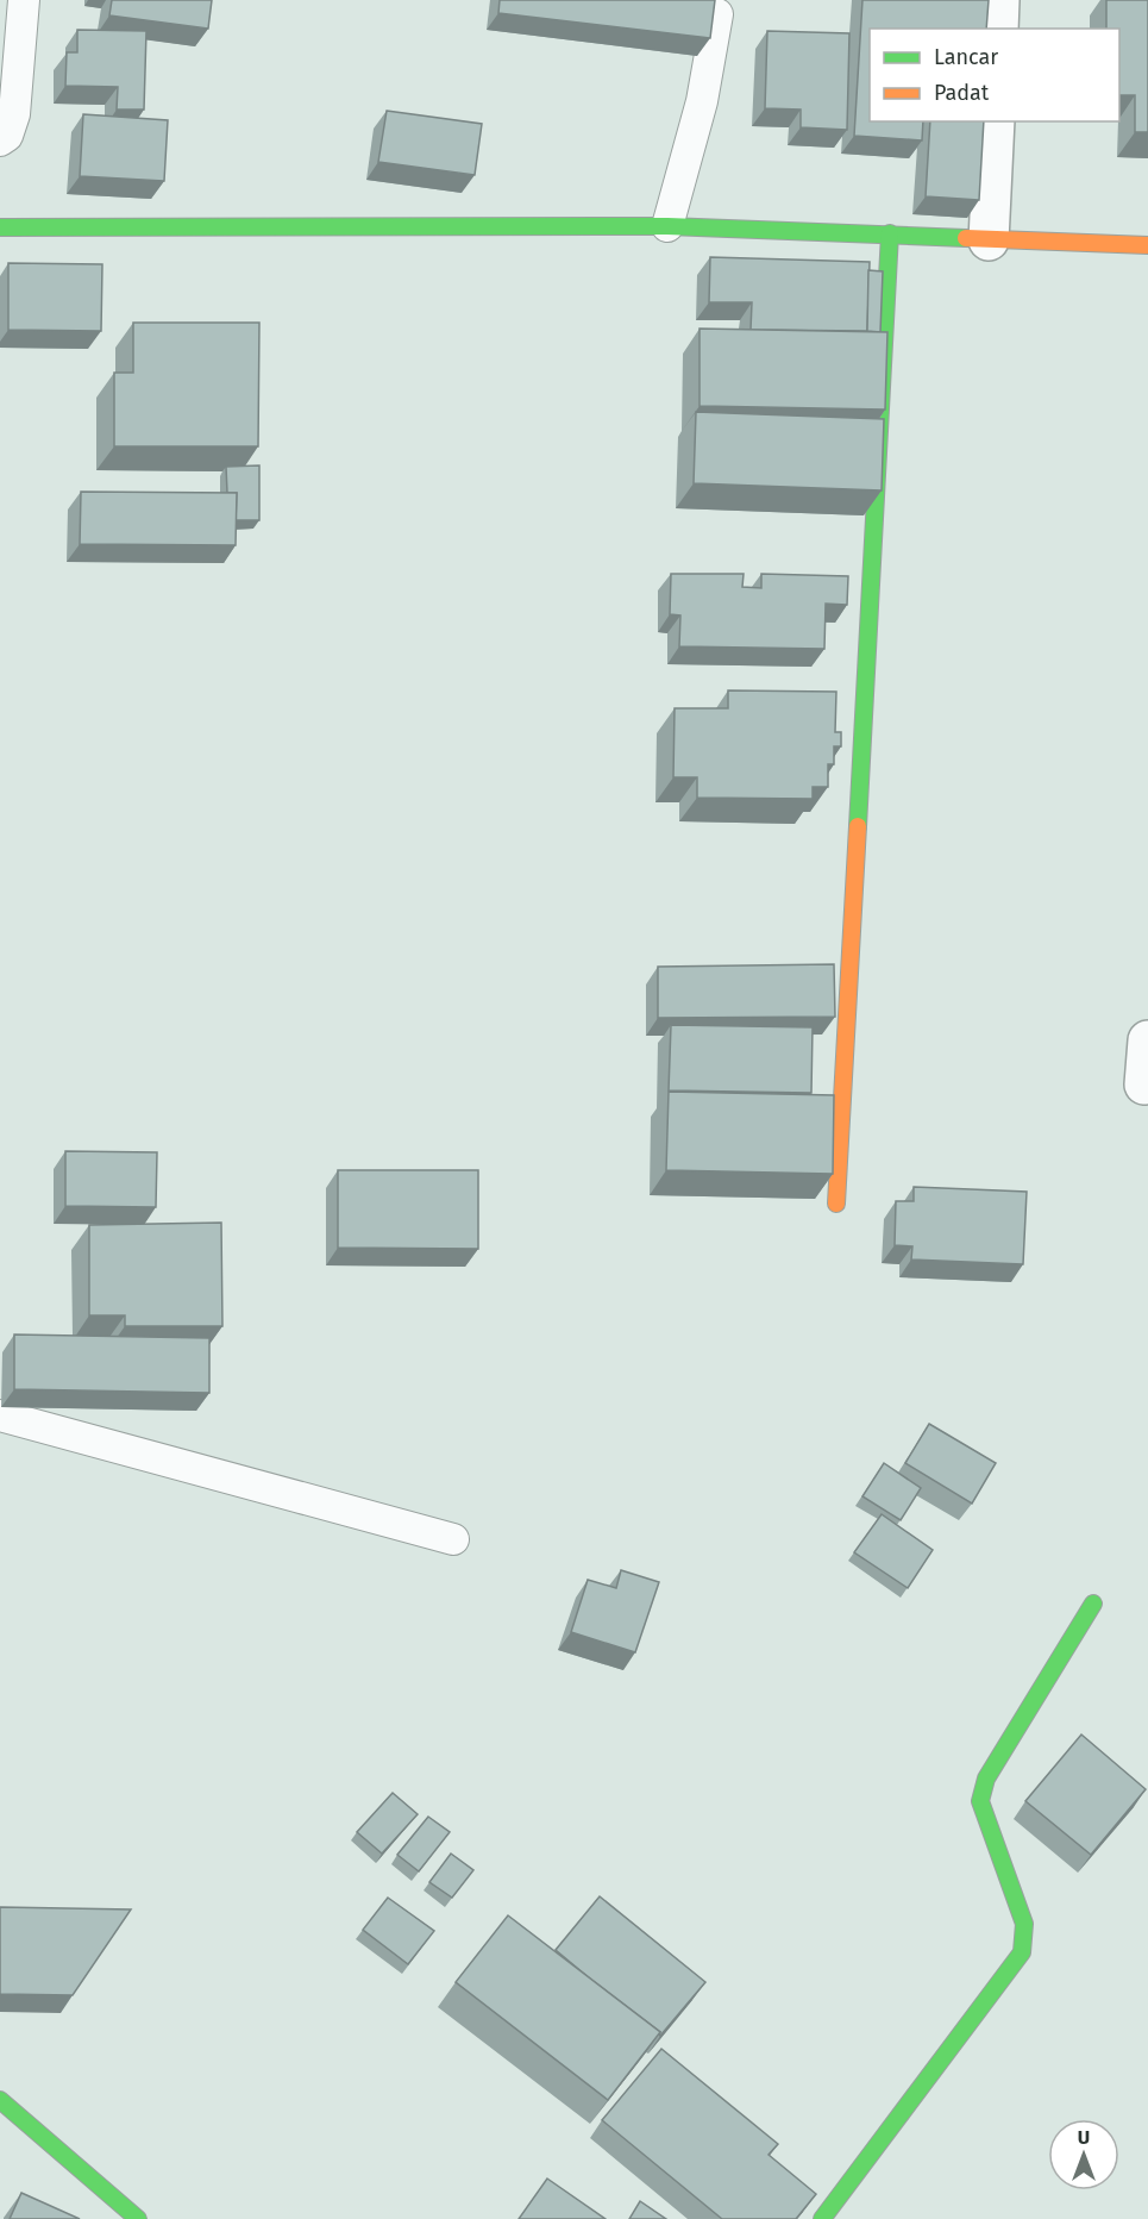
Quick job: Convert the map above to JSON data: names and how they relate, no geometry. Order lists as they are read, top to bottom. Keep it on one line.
{"legend":["Lancar","Padat"],"north":"top"}
